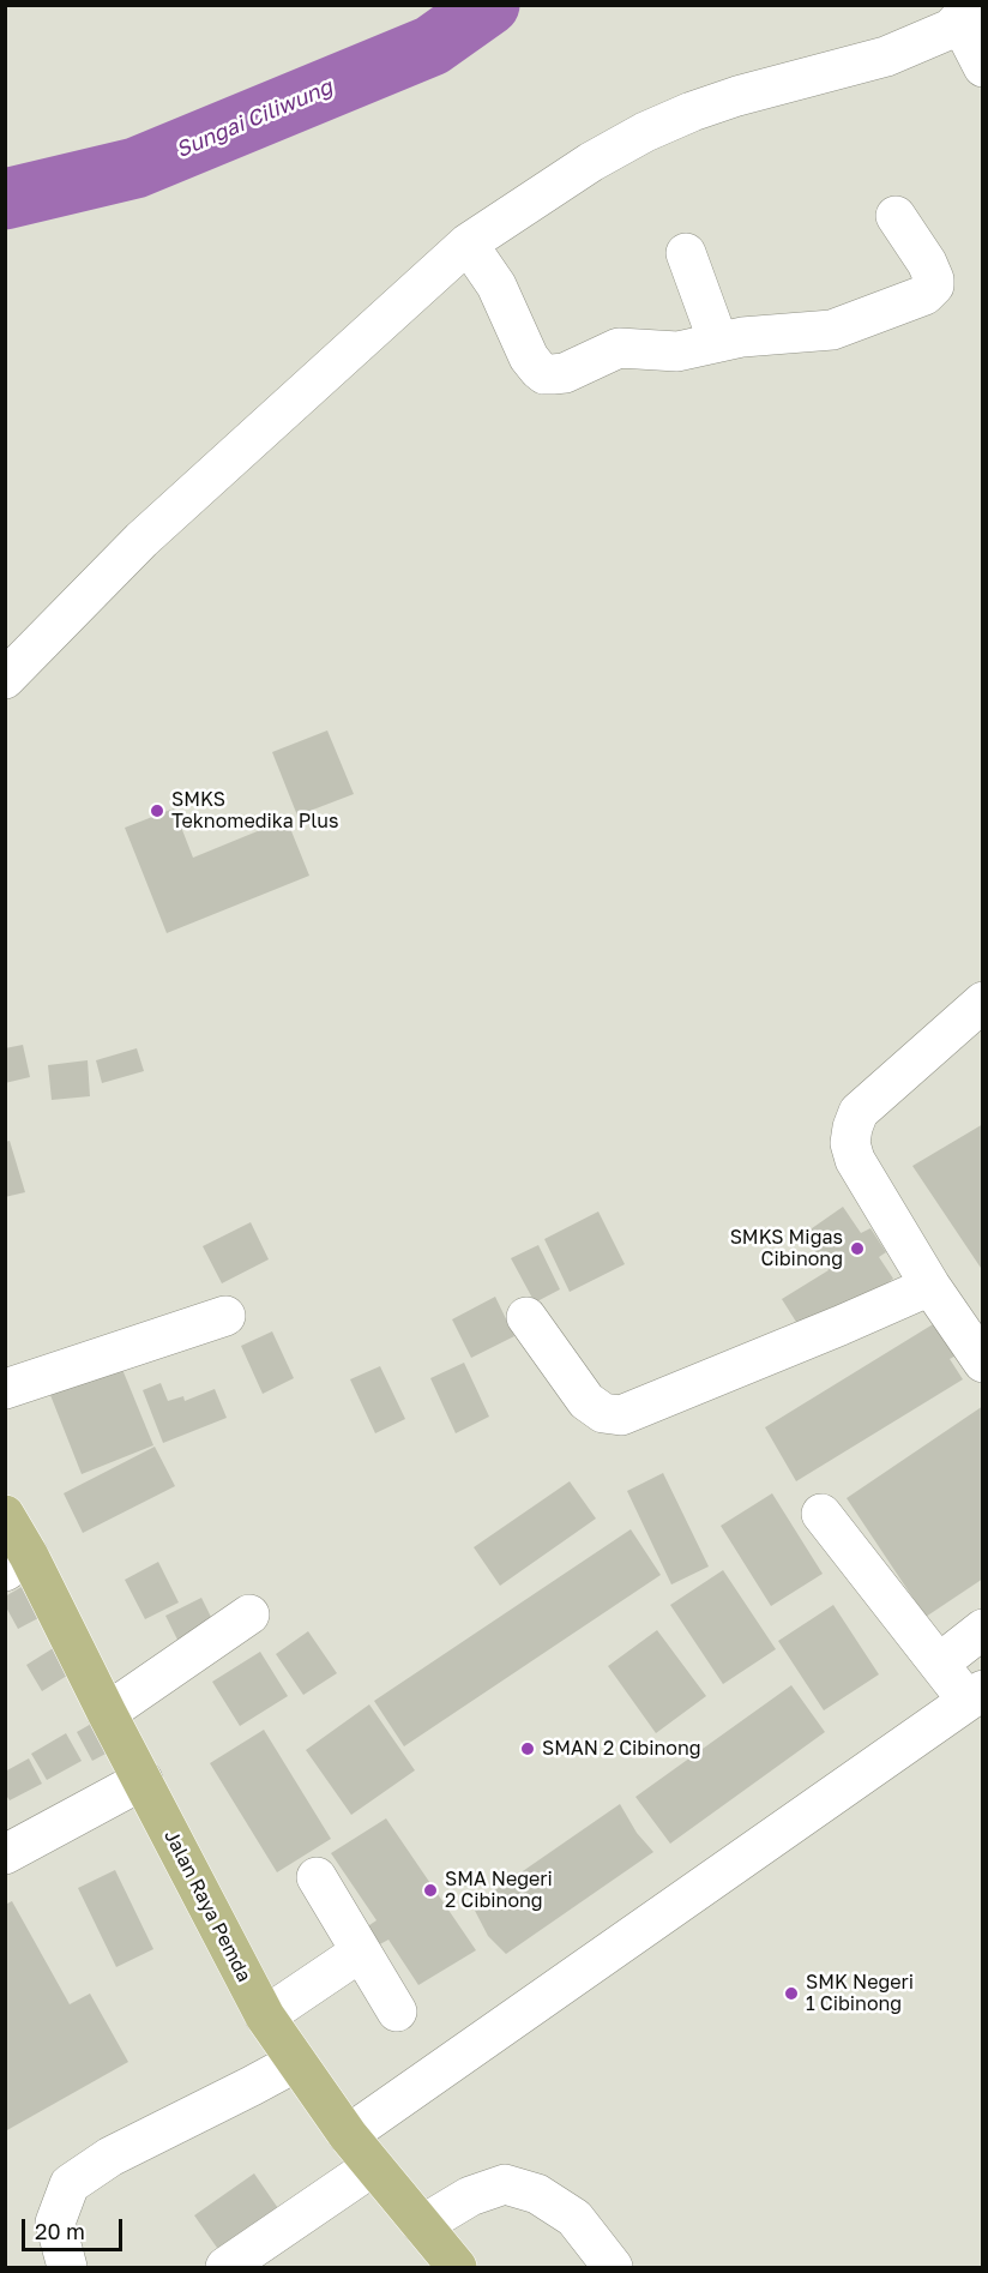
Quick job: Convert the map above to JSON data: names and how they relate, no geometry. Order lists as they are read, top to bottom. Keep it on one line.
{"streets":{"main road":["Jalan Raya Pemda"]},"water":["Sungai Ciliwung"],"places":["SMKS Teknomedika Plus","SMKS Migas Cibinong","SMAN 2 Cibinong","SMA Negeri 2 Cibinong","SMK Negeri 1 Cibinong"],"scale_bar":"20 m"}
